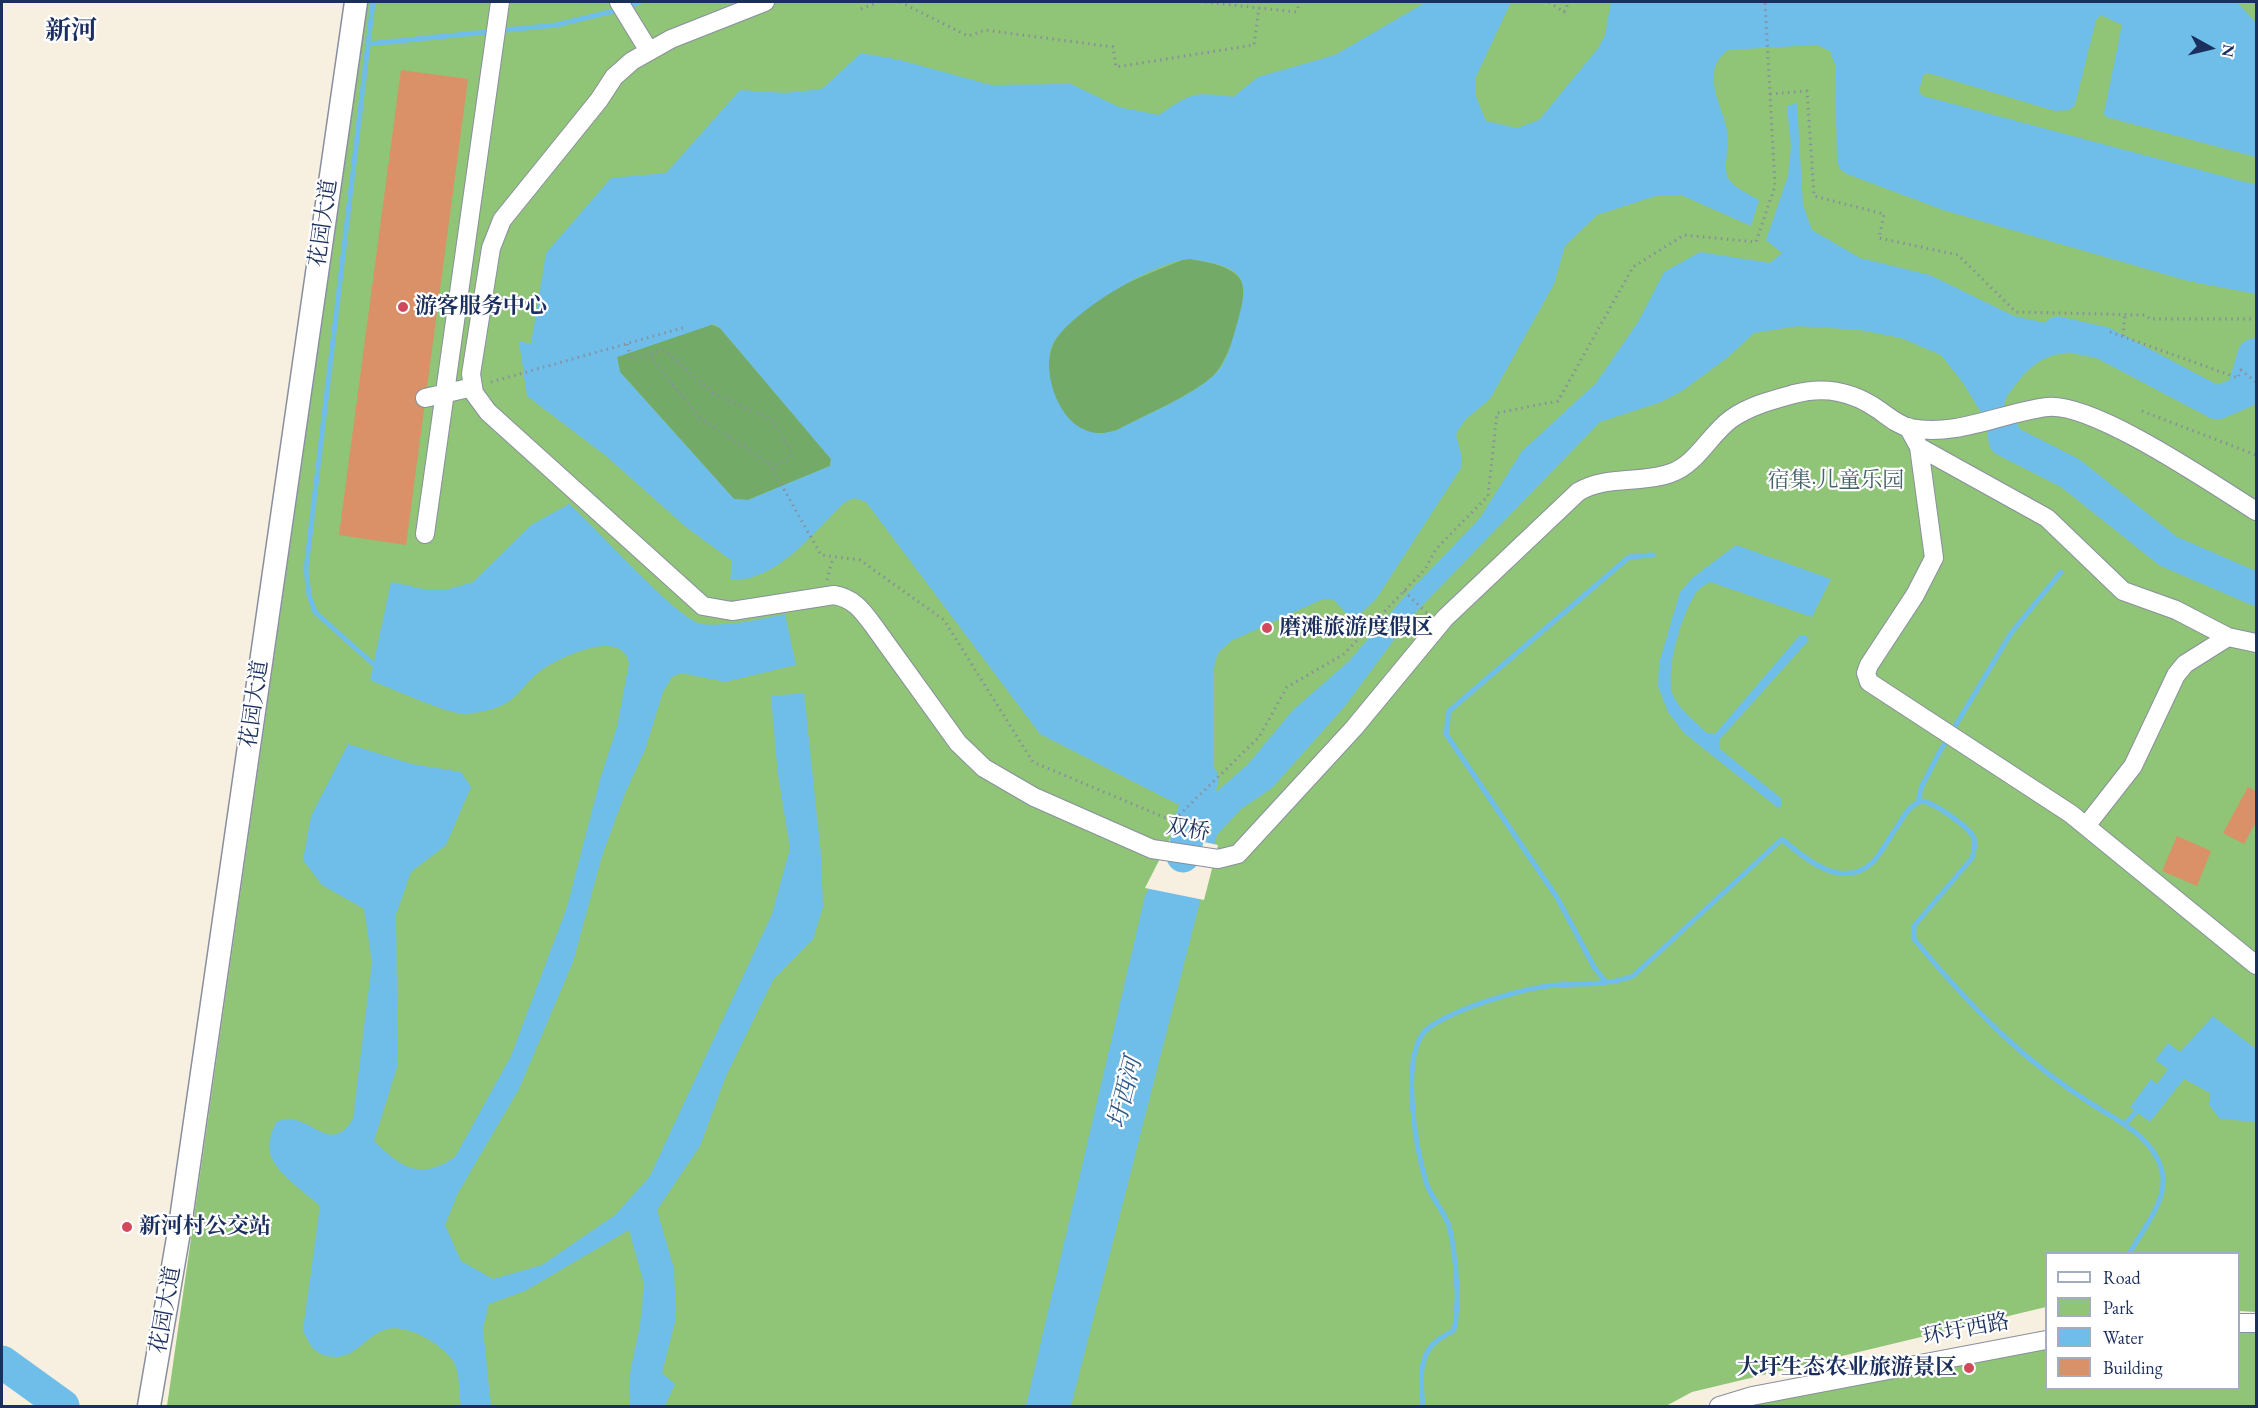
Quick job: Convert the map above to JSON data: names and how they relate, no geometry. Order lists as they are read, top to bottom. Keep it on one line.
{"streets":{"main road":["花园大道"],"street":["双桥","环圩西路"]},"districts":["新河"],"water":["圩西河"],"parks":["宿集·儿童乐园"],"places":["游客服务中心","磨滩旅游度假区","新河村公交站","大圩生态农业旅游景区"],"legend":["Road","Park","Water","Building"],"north":"right"}
